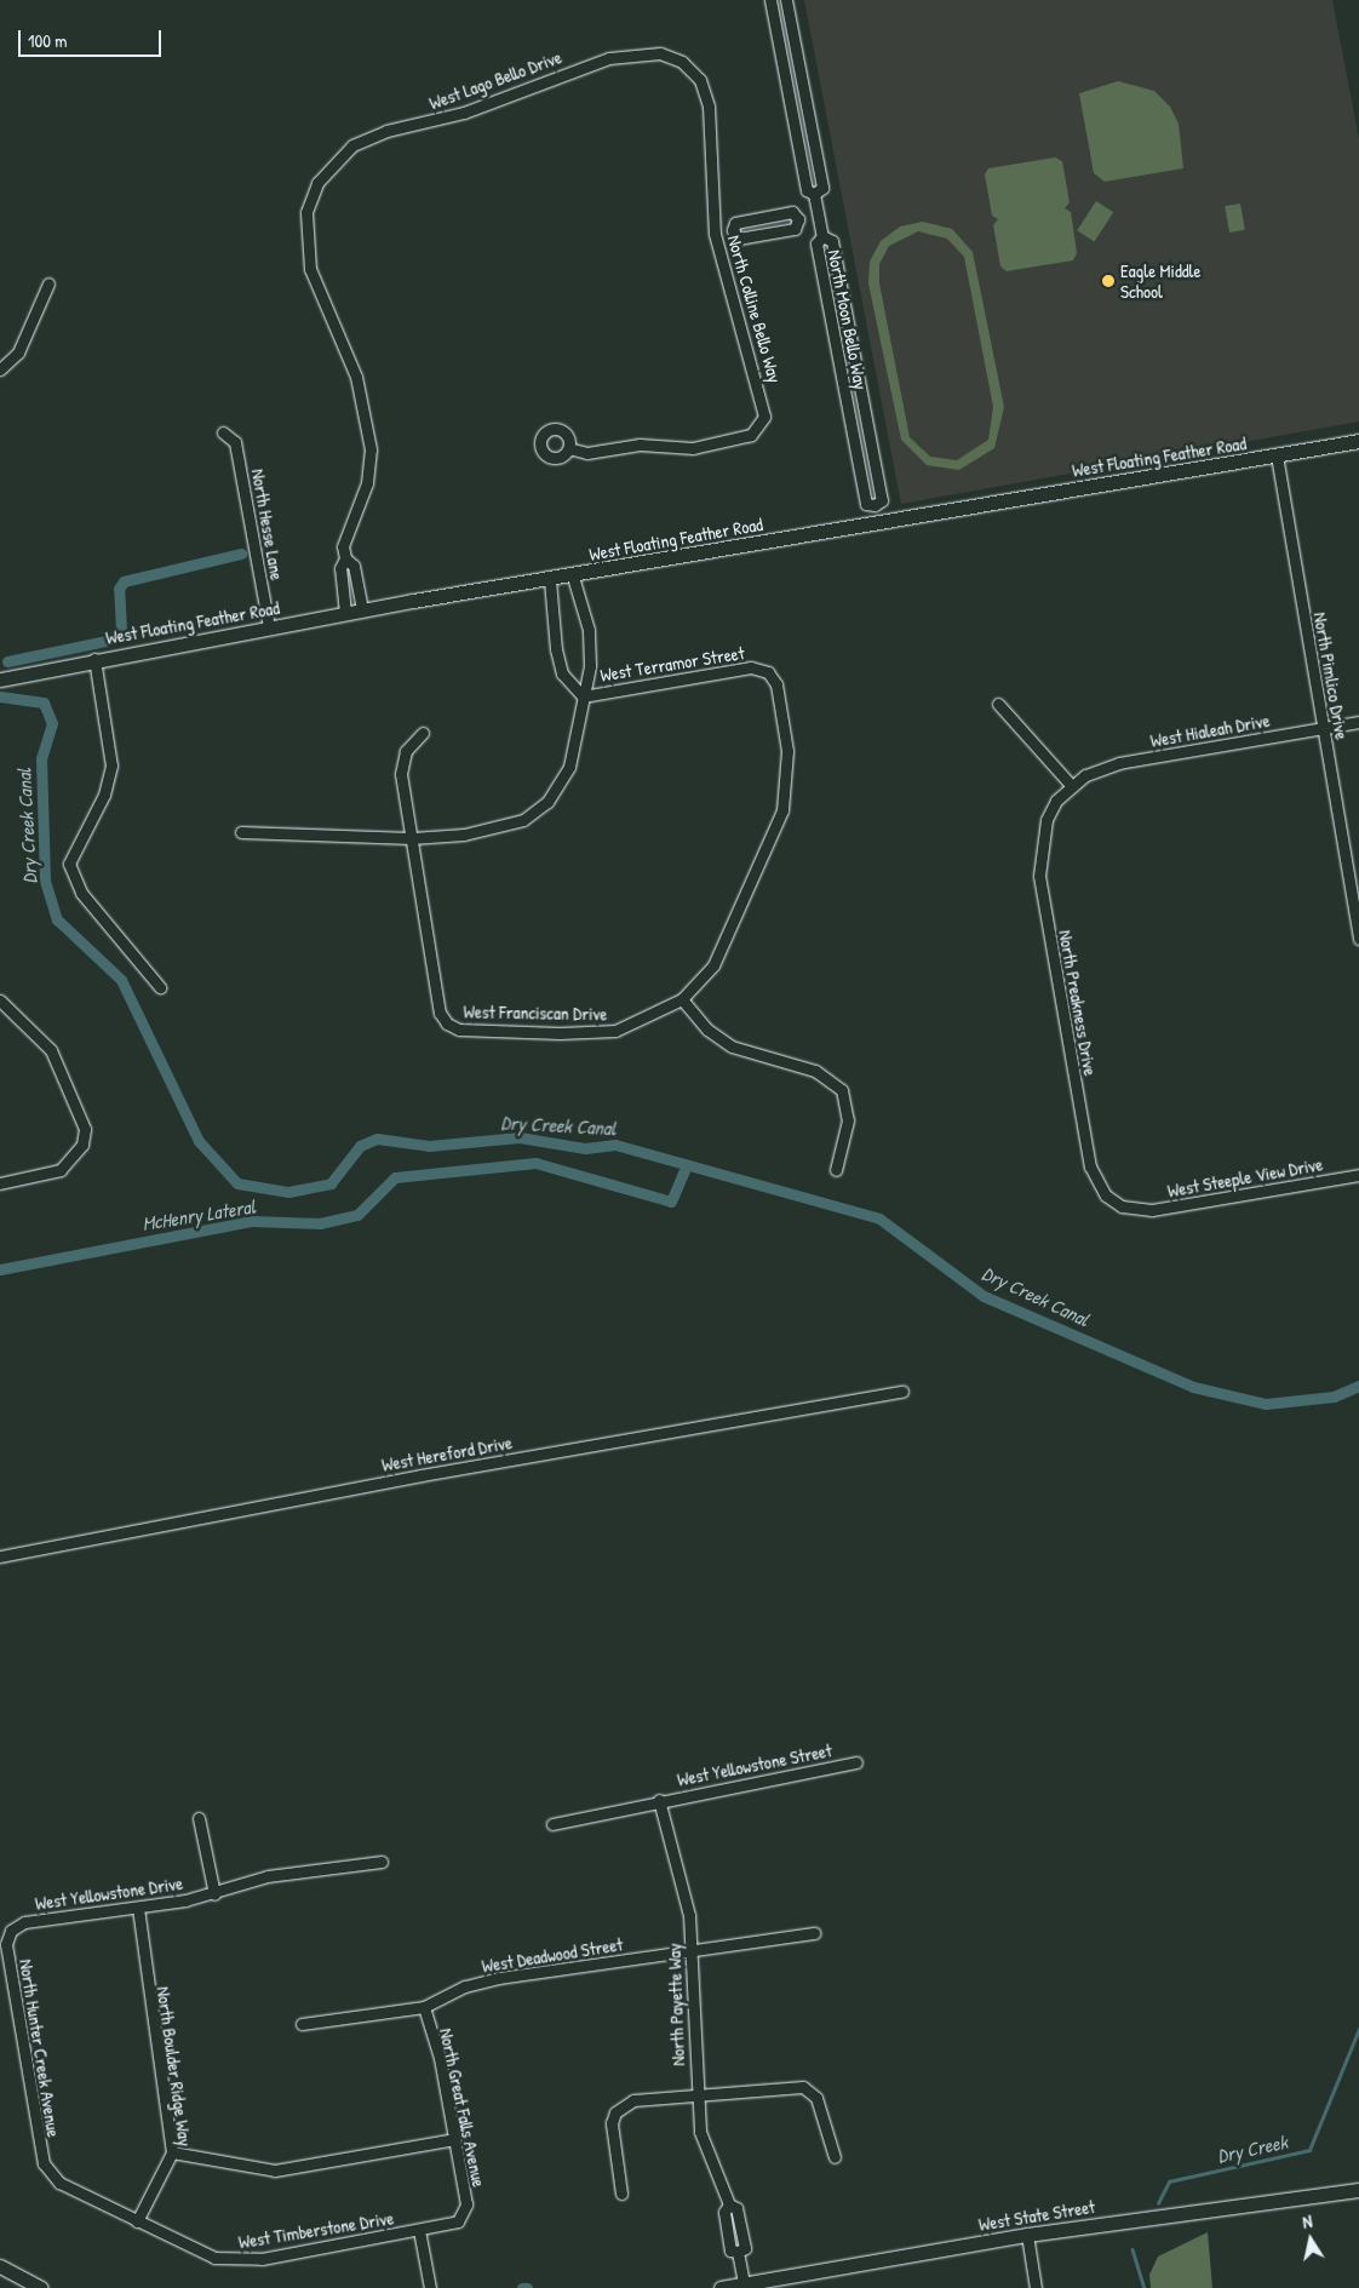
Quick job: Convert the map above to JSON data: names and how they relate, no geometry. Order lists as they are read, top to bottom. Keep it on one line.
{"streets":{"main road":["West Floating Feather Road","West State Street"],"street":["West Lago Bello Drive","North Colline Bello Way","North Moon Bello Way","North Hesse Lane","West Terramor Street","North Pimlico Drive","West Hialeah Drive","North Preakness Drive","West Franciscan Drive","West Steeple View Drive","West Hereford Drive","West Yellowstone Street","West Yellowstone Drive","West Deadwood Street","North Payette Way","North Hunter Creek Avenue","North Boulder Ridge Way","North Great Falls Avenue","West Timberstone Drive"]},"crossings":[["West Lago Bello Drive","North Colline Bello Way"],["North Moon Bello Way","West Floating Feather Road"],["West Floating Feather Road","North Hesse Lane"],["West Floating Feather Road","North Pimlico Drive"],["West Terramor Street","West Franciscan Drive"],["North Pimlico Drive","West Hialeah Drive"],["West Hialeah Drive","North Preakness Drive"],["North Preakness Drive","West Steeple View Drive"],["West Yellowstone Street","North Payette Way"],["West Yellowstone Drive","North Hunter Creek Avenue"],["West Yellowstone Drive","North Boulder Ridge Way"],["West Deadwood Street","North Payette Way"],["West Deadwood Street","North Great Falls Avenue"],["North Payette Way","West State Street"],["North Hunter Creek Avenue","West Timberstone Drive"],["North Boulder Ridge Way","West Timberstone Drive"],["North Great Falls Avenue","West Timberstone Drive"]],"water":["Dry Creek Canal","McHenry Lateral","Dry Creek"],"places":["Eagle Middle School"],"scale_bar":"100 m","north":"top"}
